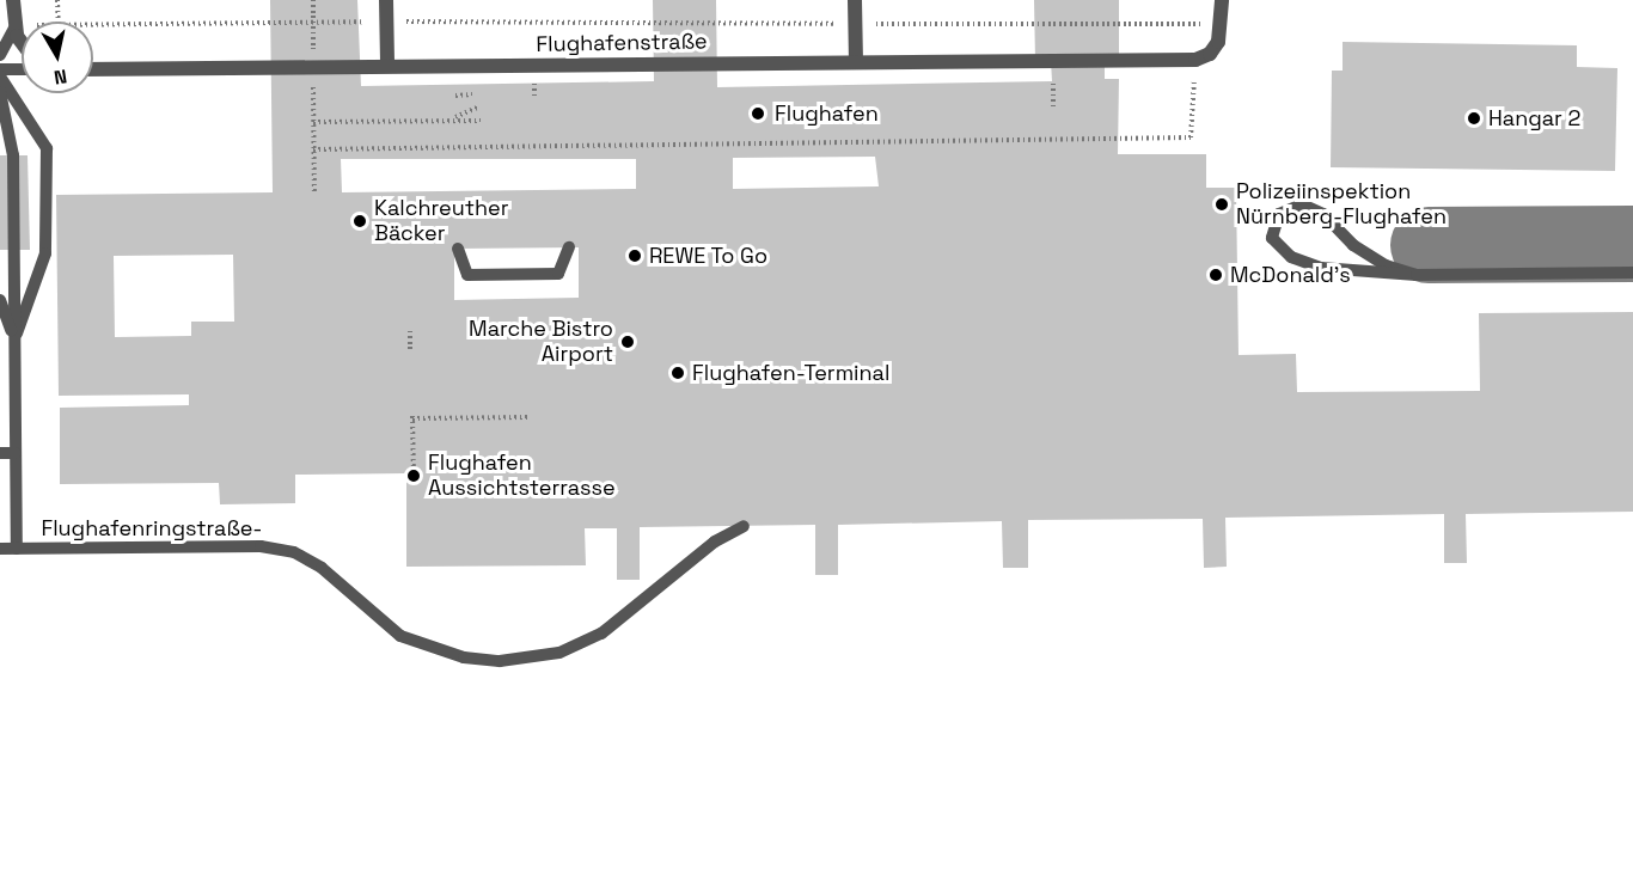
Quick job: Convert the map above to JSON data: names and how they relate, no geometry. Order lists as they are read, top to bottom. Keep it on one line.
{"streets":{"street":["Flughafenstraße"],"lane":["Flughafenringstraße-"]},"places":["Flughafen","Hangar 2","Polizeiinspektion Nürnberg-Flughafen","Kalchreuther Bäcker","REWE To Go","McDonald's","Marche Bistro Airport","Flughafen-Terminal","Flughafen Aussichtsterrasse"],"north":"bottom"}
